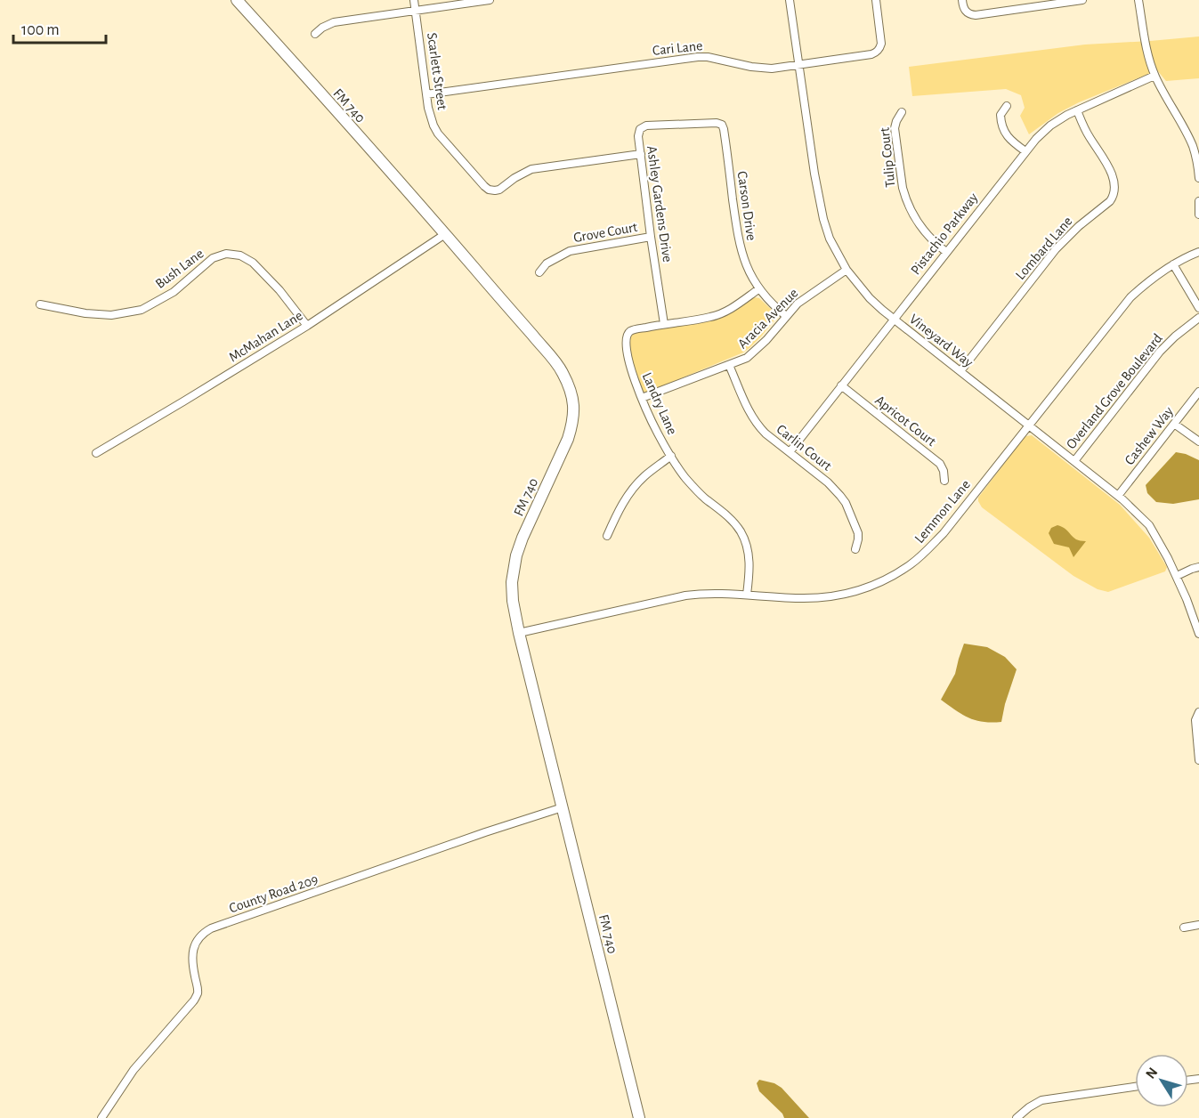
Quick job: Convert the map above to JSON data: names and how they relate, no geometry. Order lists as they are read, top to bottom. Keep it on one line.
{"streets":{"main road":["FM 740"],"street":["Cari Lane","Scarlett Street","Tulip Court","Ashley Gardens Drive","Carson Drive","Grove Court","Pistachio Parkway","Lombard Lane","Bush Lane","Aracia Avenue","McMahan Lane","Vineyard Way","Overland Grove Boulevard","Landry Lane","Apricot Court","Cashew Way","Carlin Court","Lemmon Lane","County Road 209"]},"crossings":[["Cari Lane","Scarlett Street"],["Cari Lane","Vineyard Way"],["Scarlett Street","Ashley Gardens Drive"],["FM 740","McMahan Lane"],["FM 740","Lemmon Lane"],["FM 740","County Road 209"],["Tulip Court","Pistachio Parkway"],["Ashley Gardens Drive","Carson Drive"],["Ashley Gardens Drive","Grove Court"],["Ashley Gardens Drive","Landry Lane"],["Carson Drive","Aracia Avenue"],["Carson Drive","Landry Lane"],["Pistachio Parkway","Lombard Lane"],["Pistachio Parkway","Vineyard Way"],["Pistachio Parkway","Apricot Court"],["Pistachio Parkway","Carlin Court"],["Lombard Lane","Vineyard Way"],["Bush Lane","McMahan Lane"],["Aracia Avenue","Vineyard Way"],["Aracia Avenue","Landry Lane"],["Aracia Avenue","Carlin Court"],["Vineyard Way","Overland Grove Boulevard"],["Vineyard Way","Cashew Way"],["Vineyard Way","Lemmon Lane"],["Landry Lane","Lemmon Lane"]],"scale_bar":"100 m","north":"top left"}
